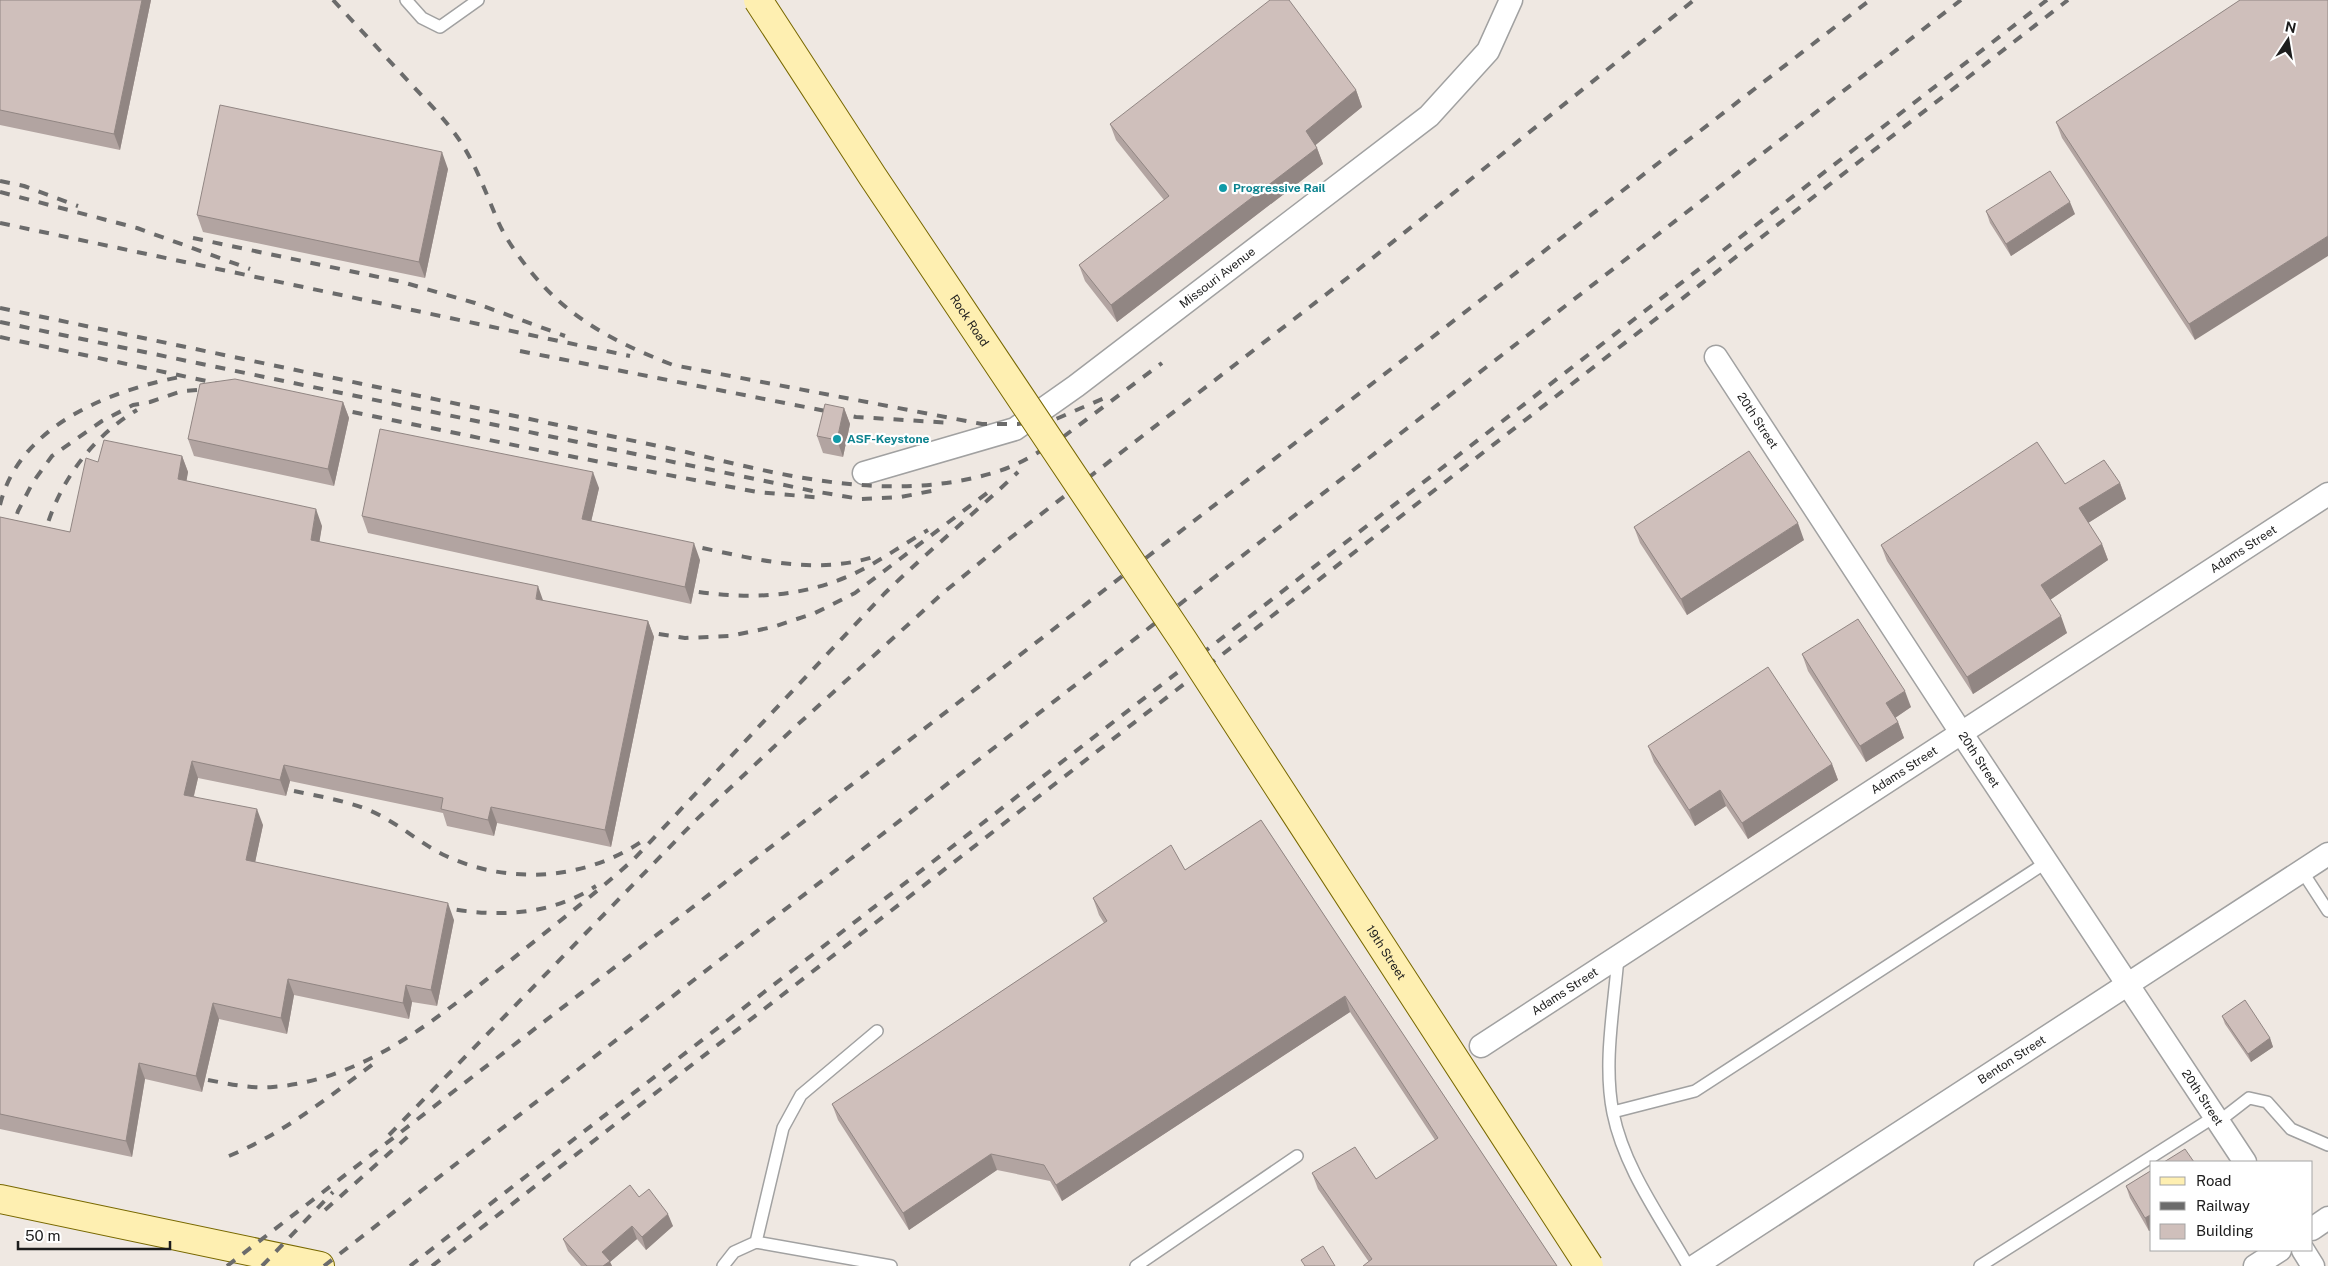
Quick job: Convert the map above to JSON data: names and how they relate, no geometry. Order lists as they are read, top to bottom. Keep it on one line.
{"streets":{"main road":["Rock Road","19th Street"],"street":["Missouri Avenue","20th Street","Adams Street","Benton Street"]},"crossings":[["Rock Road","19th Street"],["20th Street","Adams Street"],["20th Street","Benton Street"]],"places":["Progressive Rail","ASF-Keystone"],"legend":["Road","Railway","Building"],"scale_bar":"50 m","north":"top"}
